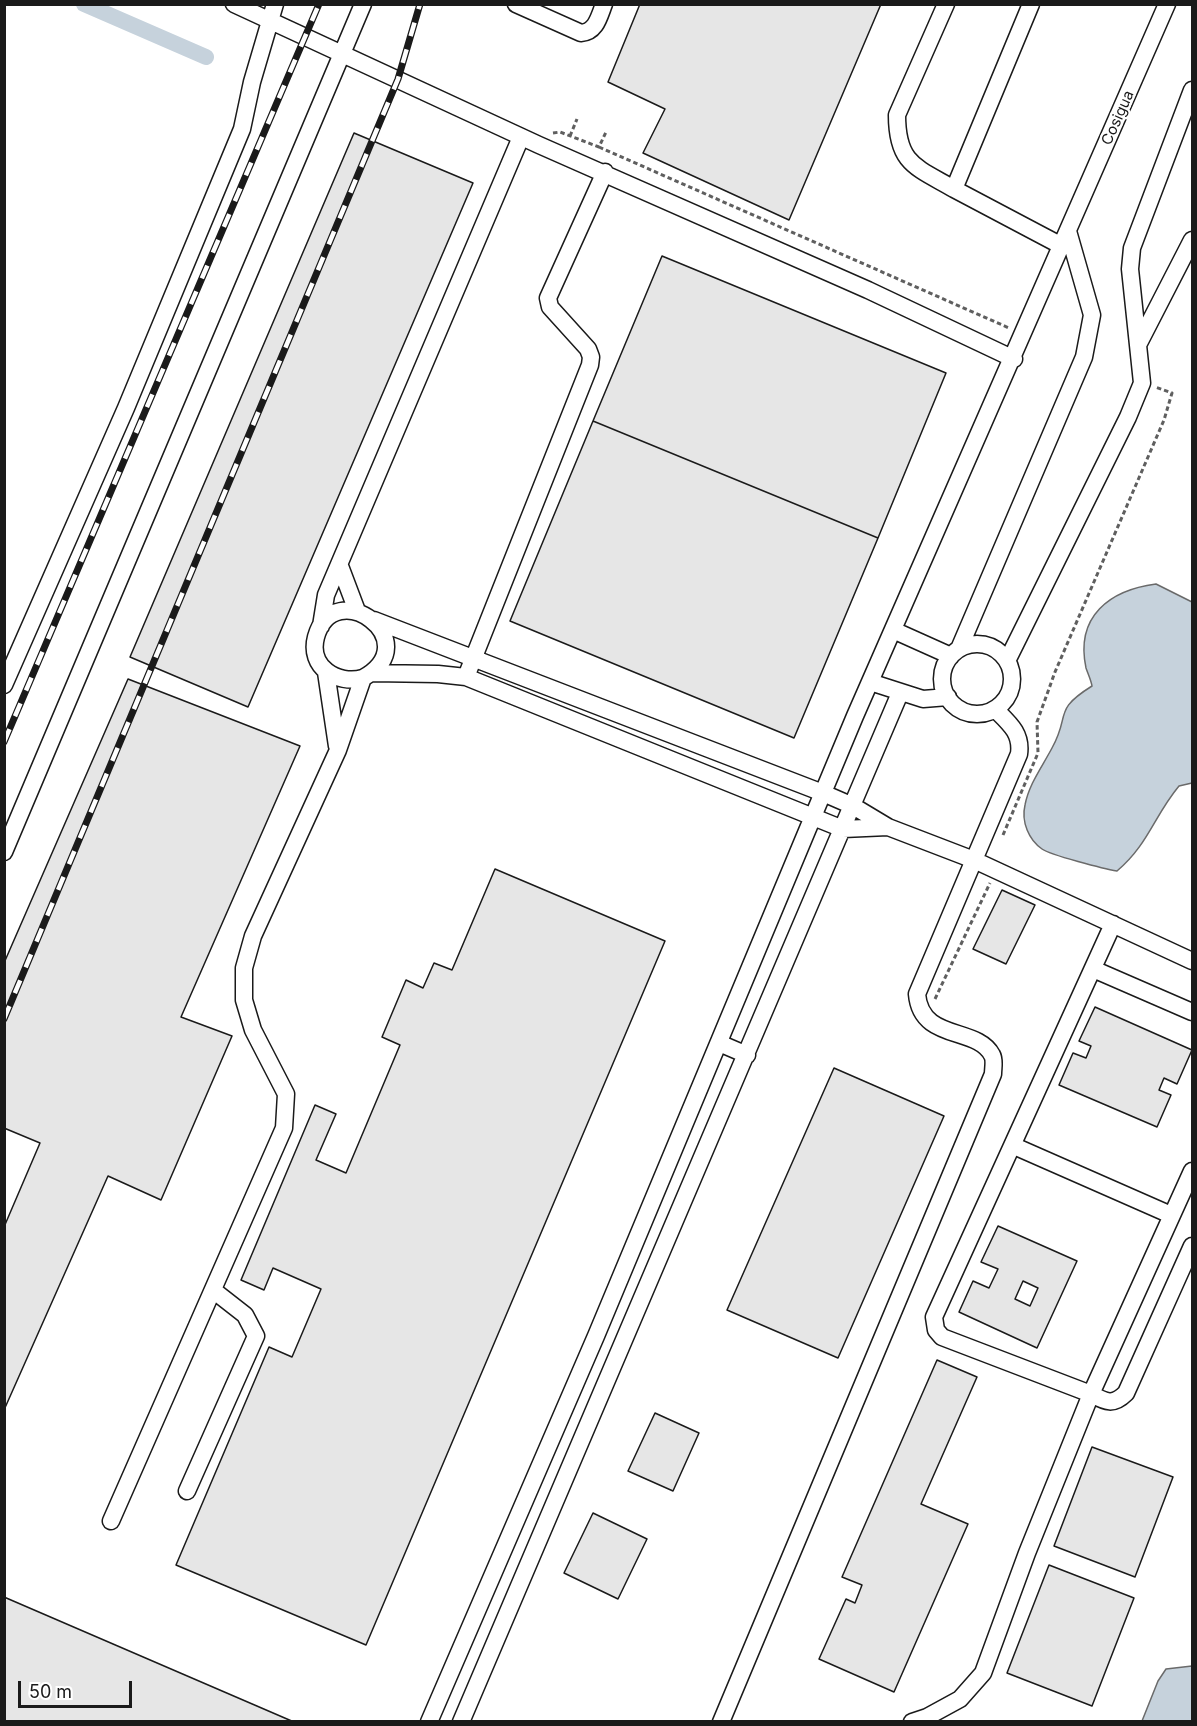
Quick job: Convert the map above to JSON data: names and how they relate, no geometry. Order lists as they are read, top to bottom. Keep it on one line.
{"streets":{"street":["Cosigua"]},"scale_bar":"50 m"}
